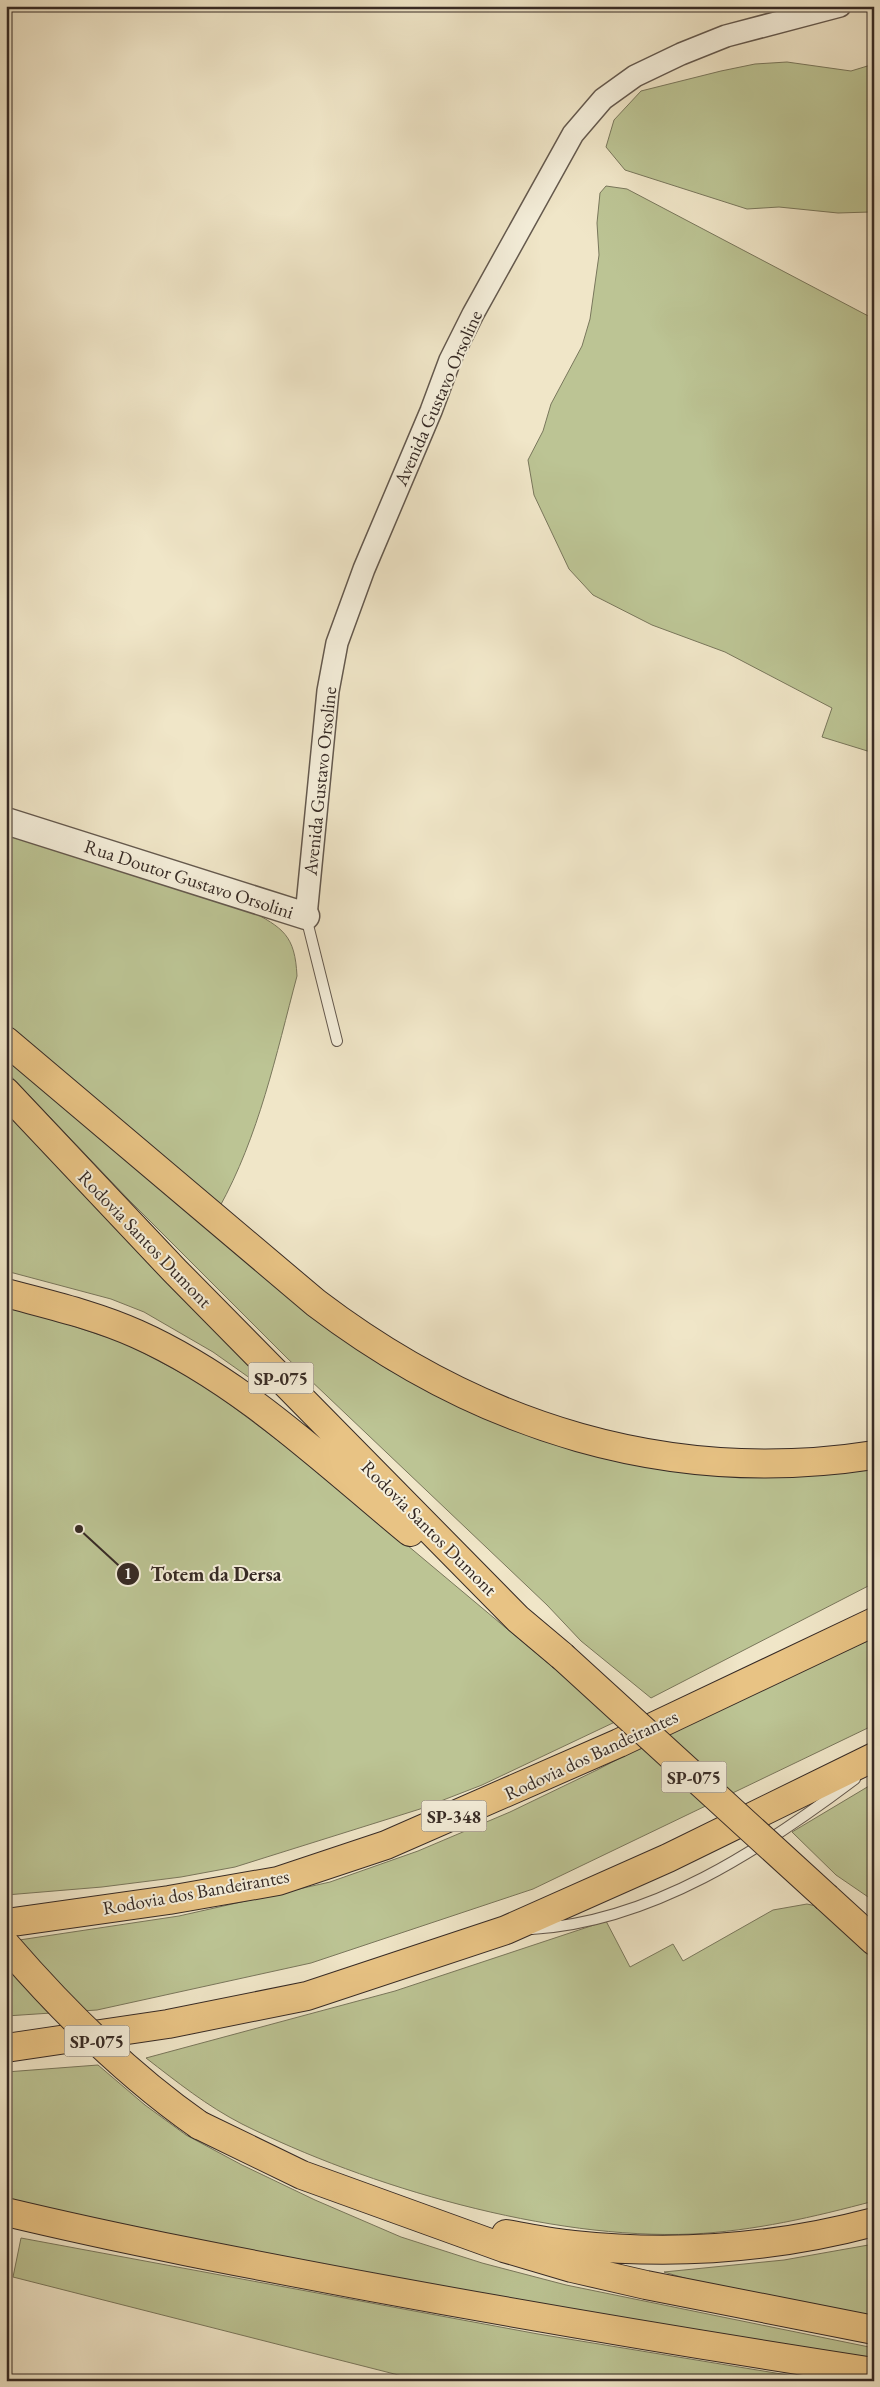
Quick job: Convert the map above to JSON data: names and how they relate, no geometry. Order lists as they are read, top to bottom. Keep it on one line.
{"streets":{"highway":["Rodovia Santos Dumont","SP-075","Rodovia dos Bandeirantes","SP-348"],"street":["Avenida Gustavo Orsoline","Rua Doutor Gustavo Orsolini"]},"crossings":[["Avenida Gustavo Orsoline","Rua Doutor Gustavo Orsolini"]],"places":["Totem da Dersa"]}
